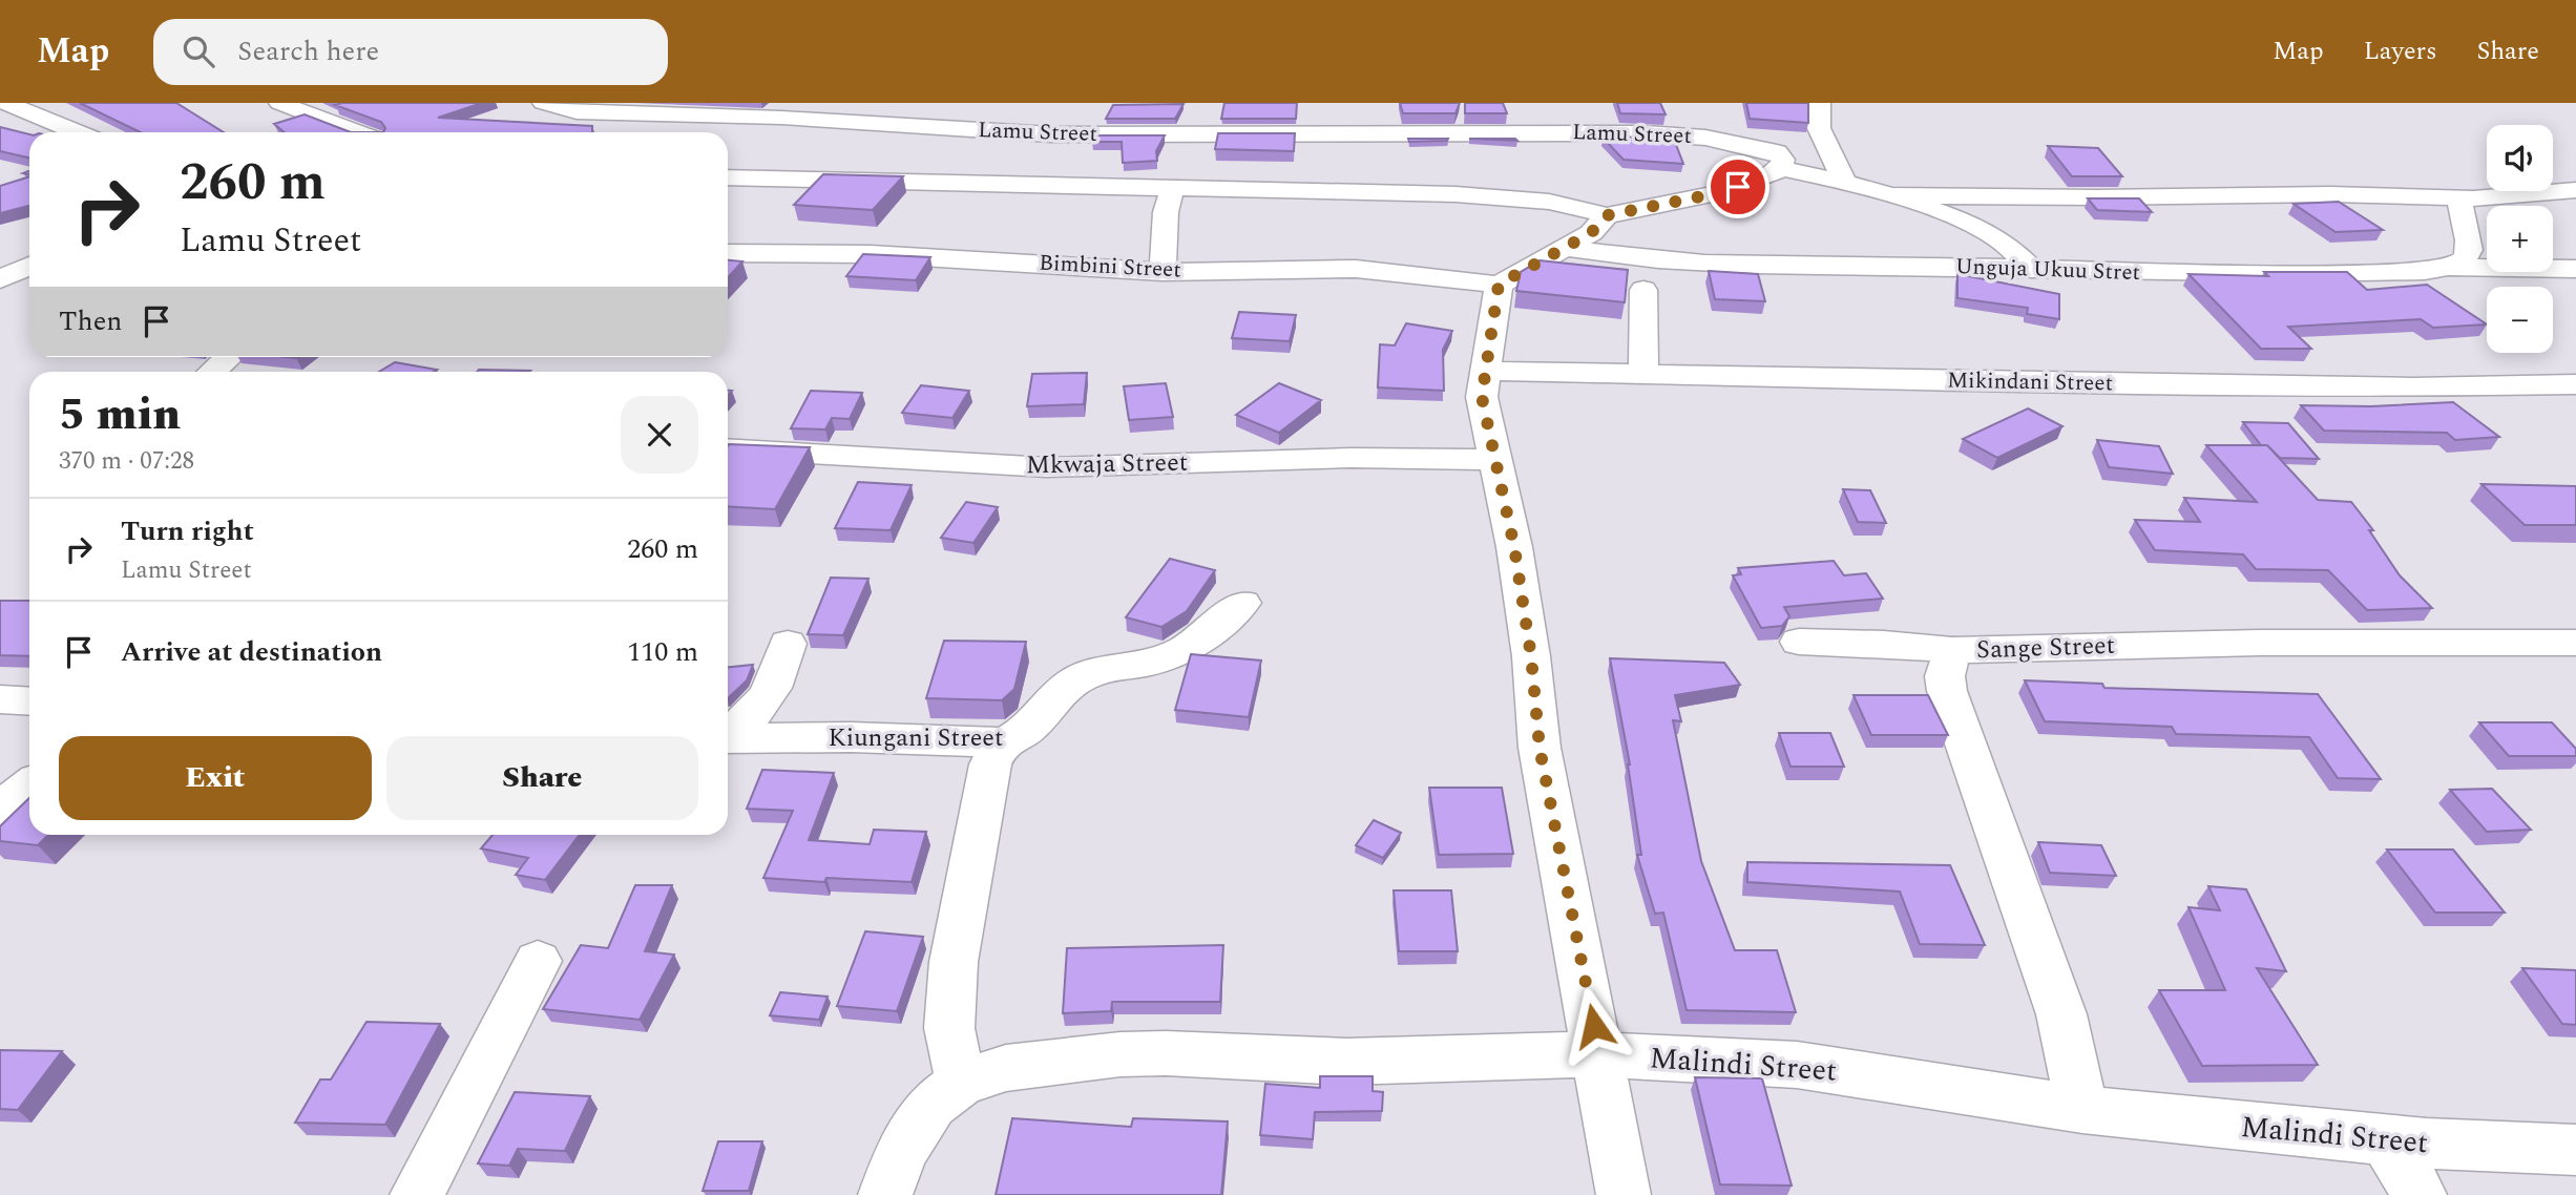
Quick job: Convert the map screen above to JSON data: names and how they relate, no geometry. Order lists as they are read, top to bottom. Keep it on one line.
{"streets":{"street":["Lamu Street","Bimbini Street","Unguja Ukuu Stret","Mikindani Street","Mkwaja Street","Sange Street","Kiungani Street","Malindi Street"]},"crossings":[["Sange Street","Malindi Street"]],"page":{"header":"Map","search":"Search here","nav":["Map","Layers","Share"],"map_buttons":["+","−"],"turn":["260 m","Lamu Street"],"then":"Then","heading":["5 min","370 m · 07:28"],"list":[{"name":"Turn right","note":"Lamu Street","value":"260 m"},{"name":"Arrive at destination","value":"110 m"}],"buttons":["Exit","Share"]}}
